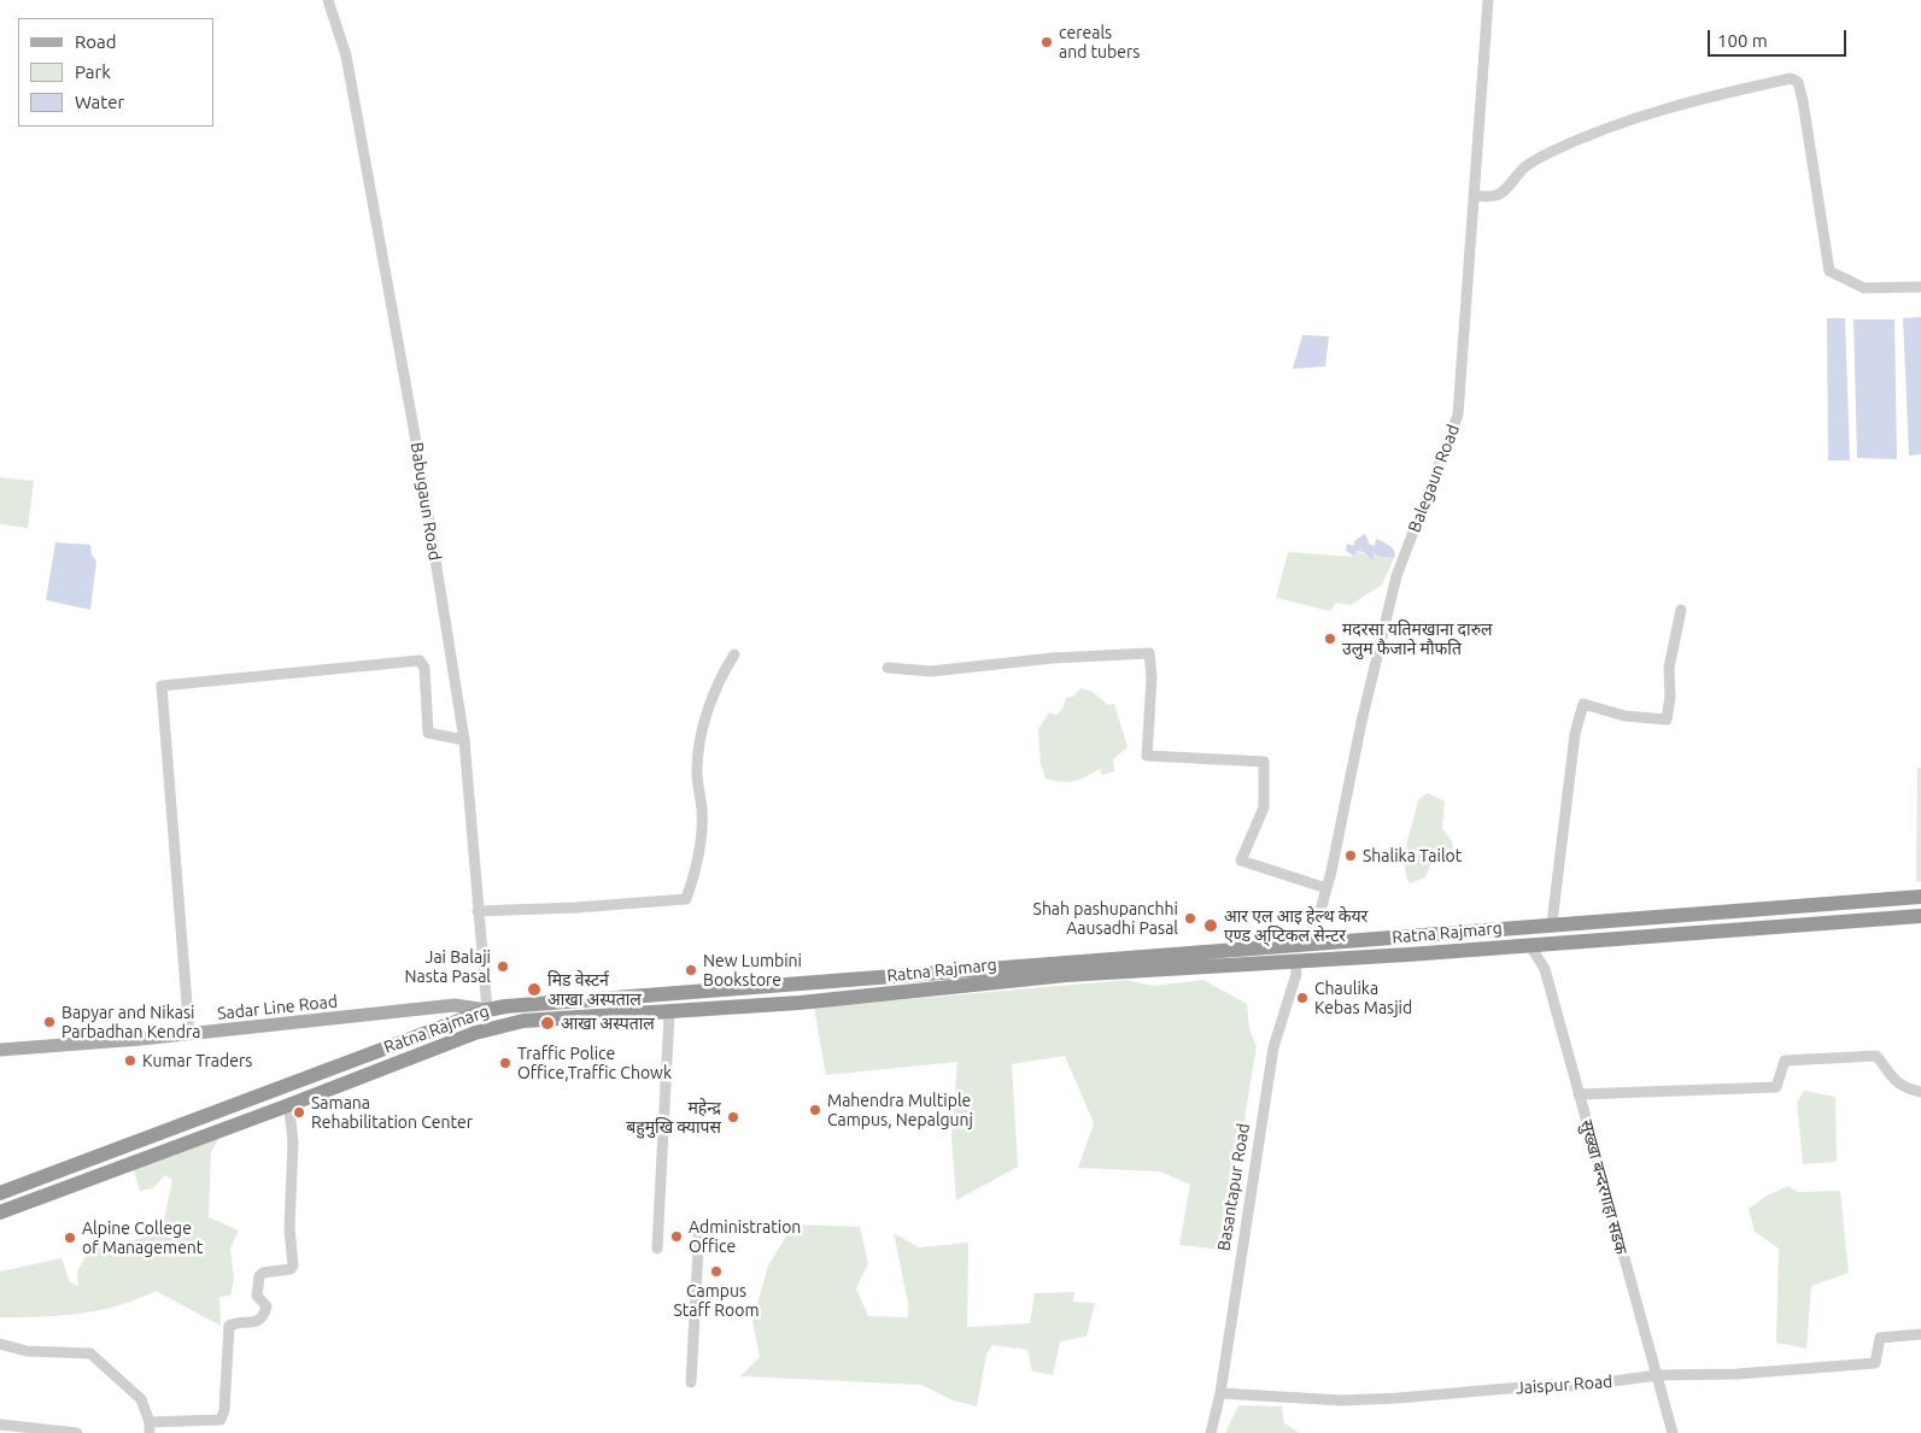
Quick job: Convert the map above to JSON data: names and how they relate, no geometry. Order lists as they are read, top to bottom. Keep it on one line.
{"streets":{"highway":["Ratna Rajmarg"],"main road":["Sadar Line Road"],"street":["Balegaun Road","Babugaun Road","Basantapur Road","सुख्खा बन्दरगाहा सडक","Jaispur Road"]},"crossings":[["Balegaun Road","Ratna Rajmarg"],["Balegaun Road","Basantapur Road"],["Babugaun Road","Ratna Rajmarg"],["Babugaun Road","Sadar Line Road"],["Ratna Rajmarg","Sadar Line Road"],["Ratna Rajmarg","Basantapur Road"],["Ratna Rajmarg","सुख्खा बन्दरगाहा सडक"],["Basantapur Road","Jaispur Road"],["सुख्खा बन्दरगाहा सडक","Jaispur Road"]],"places":["cereals and tubers","मदरसा यतिमखाना दारुल उलुम फैजाने माैफति","Shalika Tailot","Shah pashupanchhi Aausadhi Pasal","आर एल आइ हेल्थ केयर एण्ड अ्प्टिकल सेन्टर","Jai Balaji Nasta Pasal","New Lumbini Bookstore","मिड वेस्टर्न आखा अस्पताल","Chaulika Kebas Masjid","Bapyar and Nikasi Parbadhan Kendra","आखा अस्पताल","Kumar Traders","Traffic Police Office,Traffic Chowk","Mahendra Multiple Campus, Nepalgunj","Samana Rehabilitation Center","महेन्द्र बहुमुखि क्यापस","Administration Office","Alpine College of Management","Campus Staff Room"],"legend":["Road","Park","Water"],"scale_bar":"100 m"}
